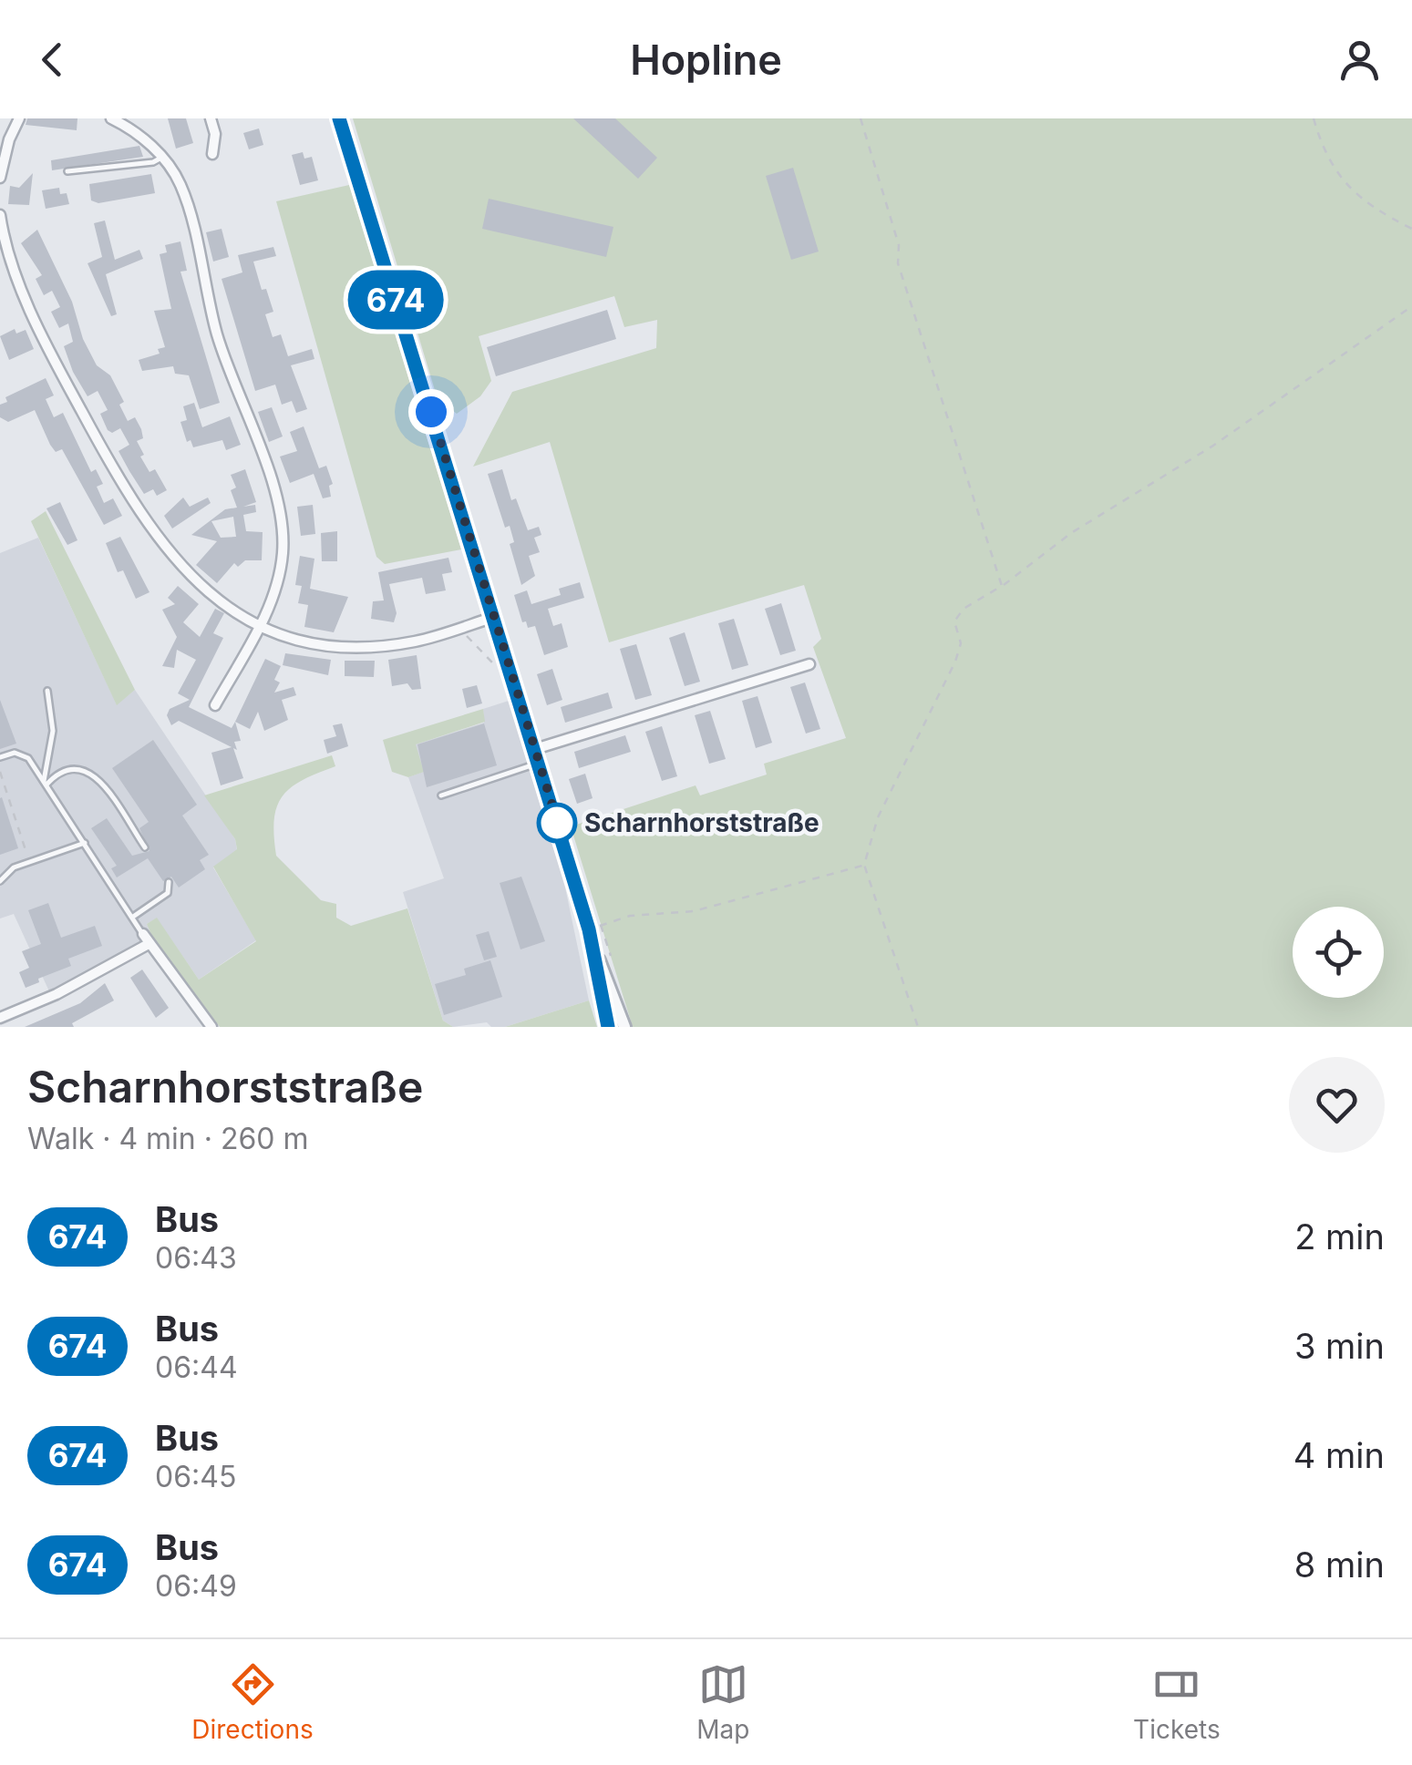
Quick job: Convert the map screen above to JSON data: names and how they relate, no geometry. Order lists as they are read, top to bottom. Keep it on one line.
{"places":["Scharnhorststraße"],"lines":["bus line 674"],"page":{"header":"Hopline","on_map":"674","heading":["Scharnhorststraße","Walk · 4 min · 260 m"],"list":[{"mark":"674","name":"Bus","note":"06:43","value":"2 min"},{"mark":"674","name":"Bus","note":"06:44","value":"3 min"},{"mark":"674","name":"Bus","note":"06:45","value":"4 min"},{"mark":"674","name":"Bus","note":"06:49","value":"8 min"}],"tabs":["Directions","Map","Tickets"]}}
